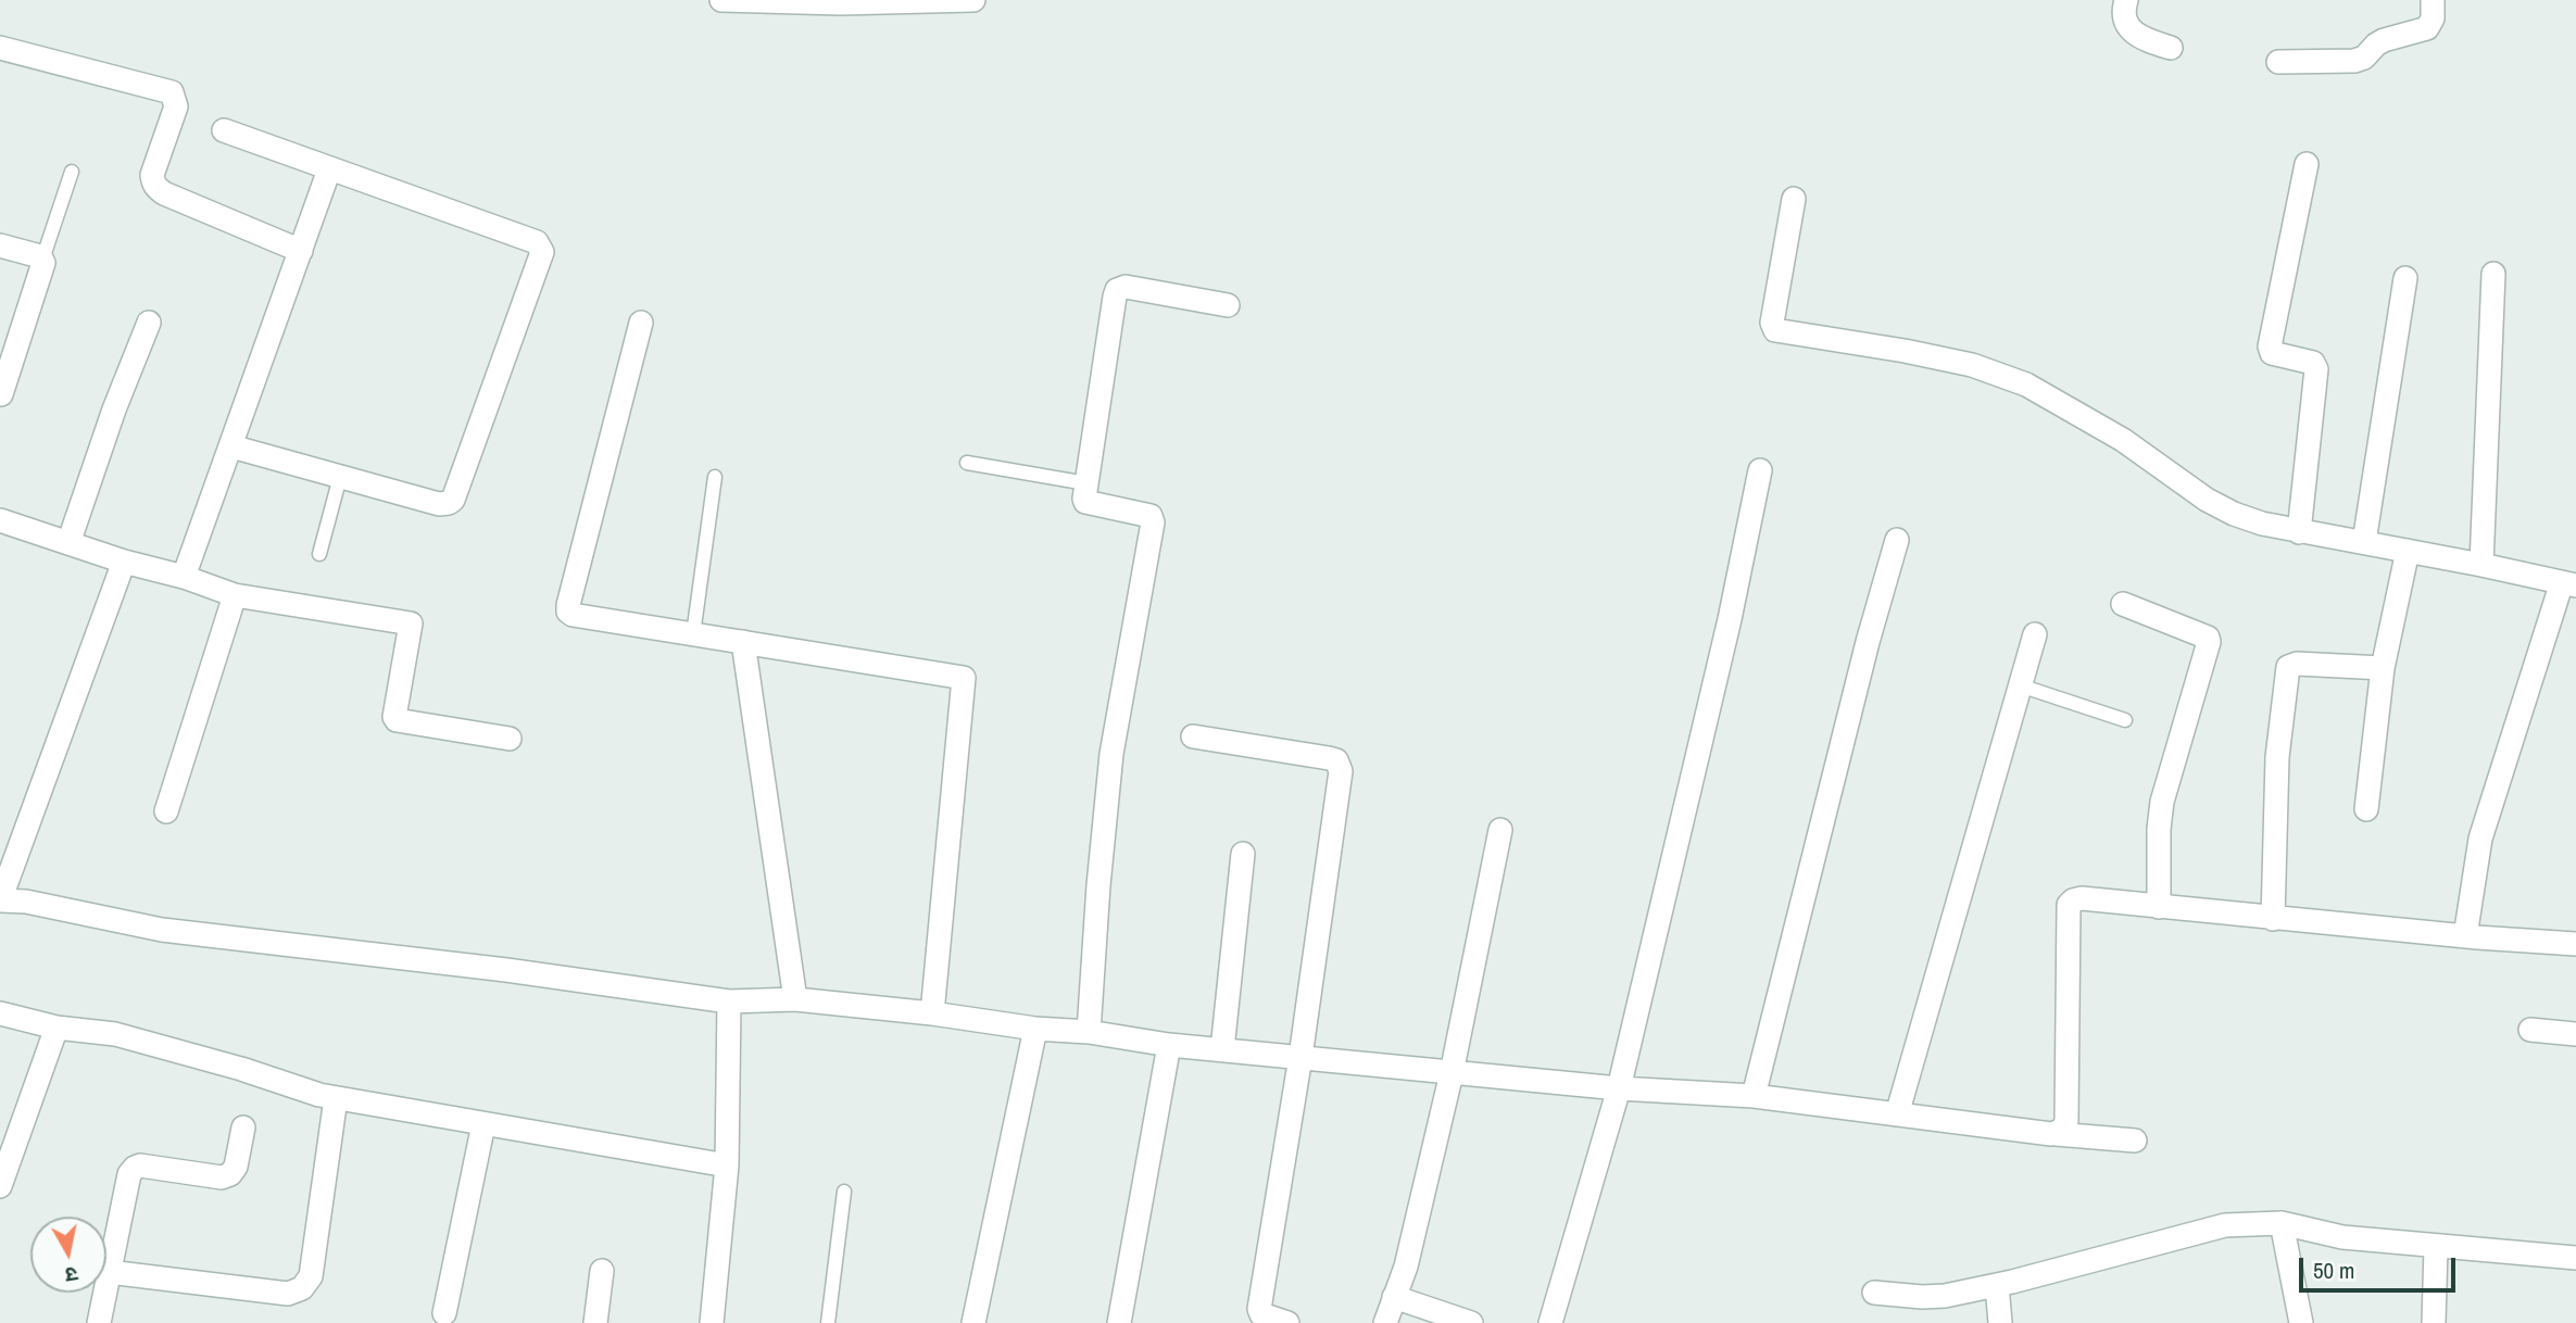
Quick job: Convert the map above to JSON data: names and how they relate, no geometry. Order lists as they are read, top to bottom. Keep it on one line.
{"scale_bar":"50 m","north":"bottom"}
